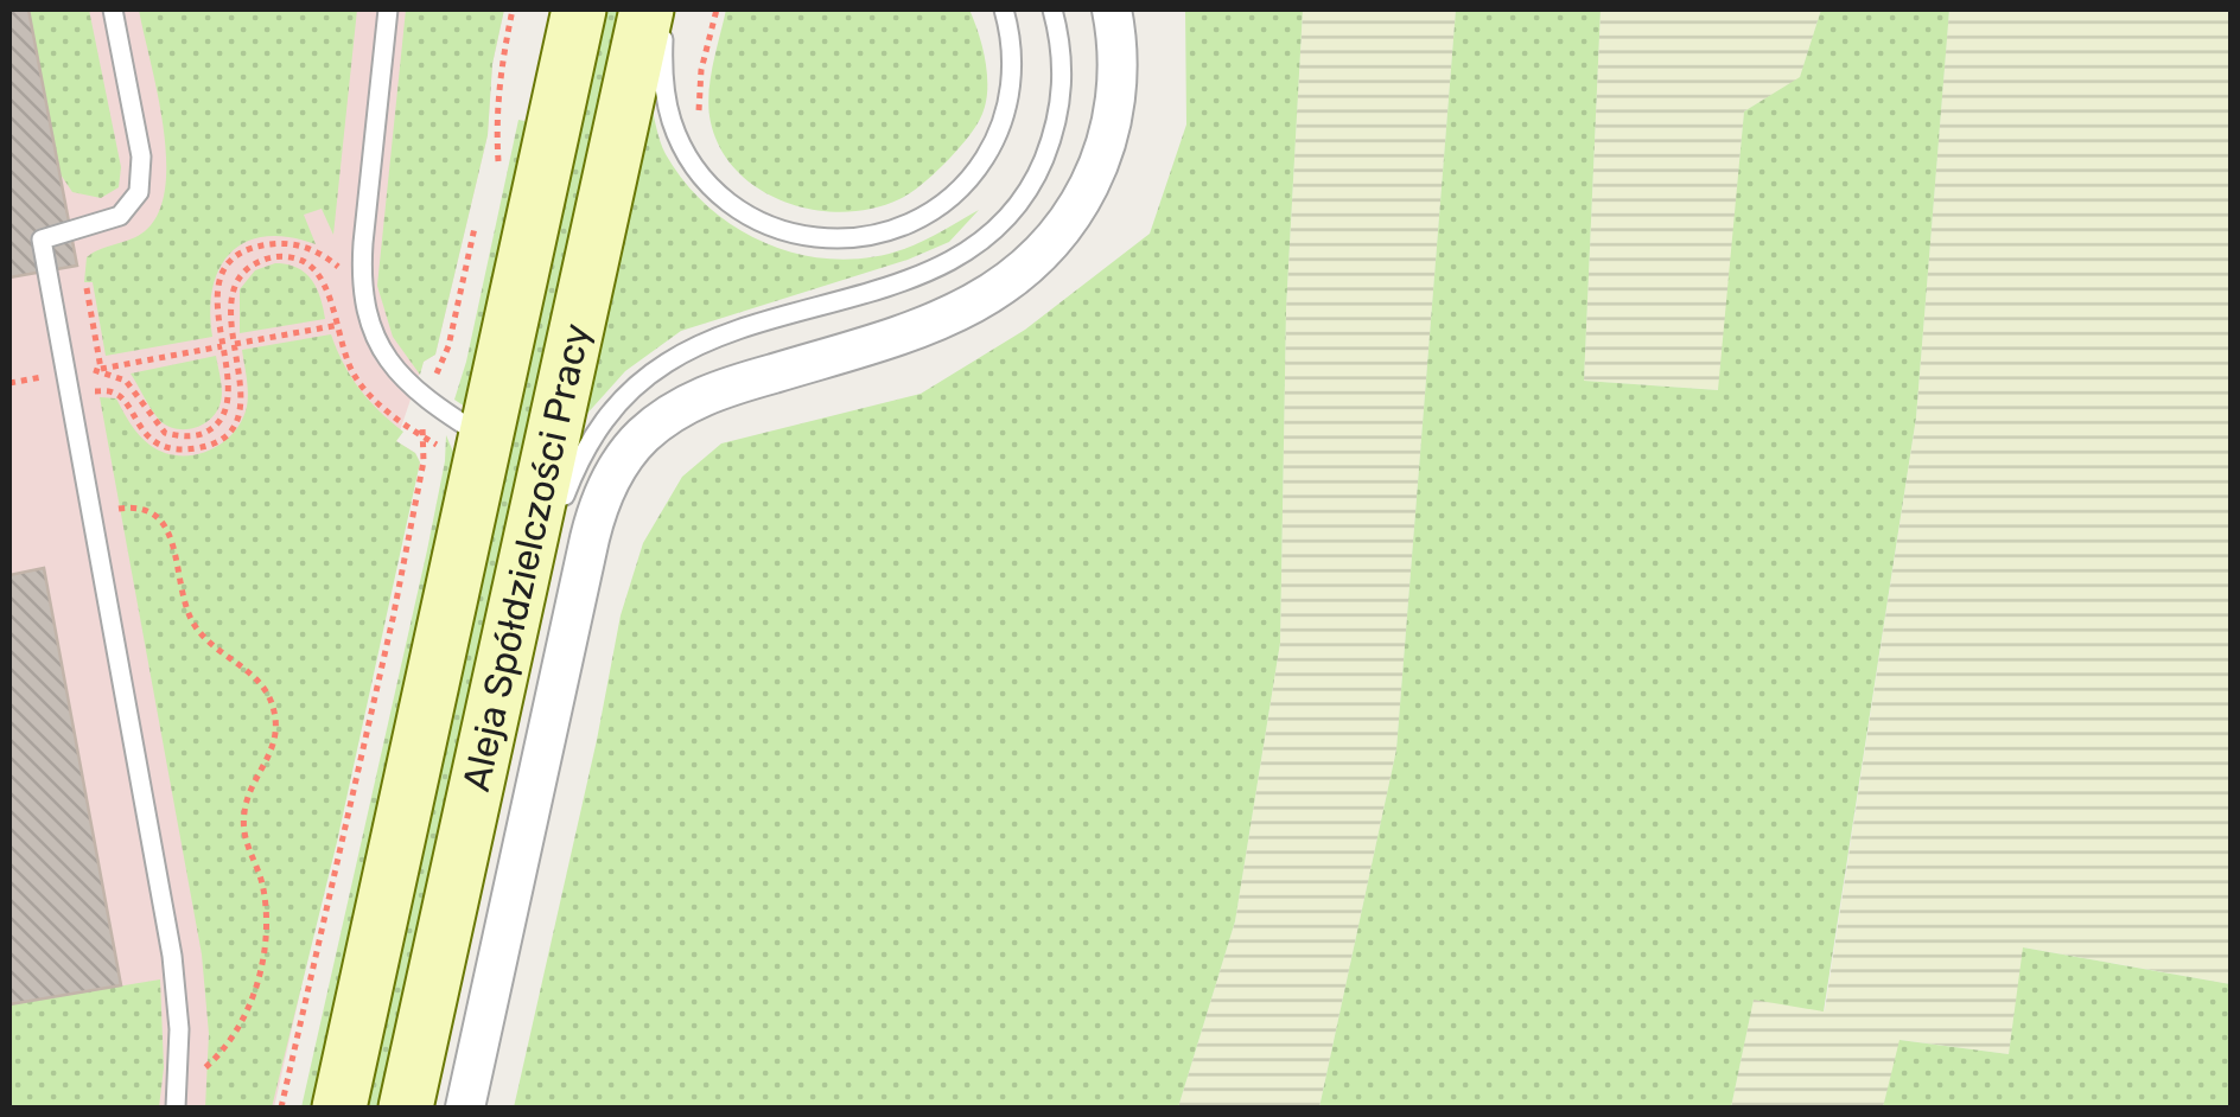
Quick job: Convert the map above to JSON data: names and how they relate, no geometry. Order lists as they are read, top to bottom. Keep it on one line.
{"streets":{"main road":["Aleja Spółdzielczości Pracy"]}}
